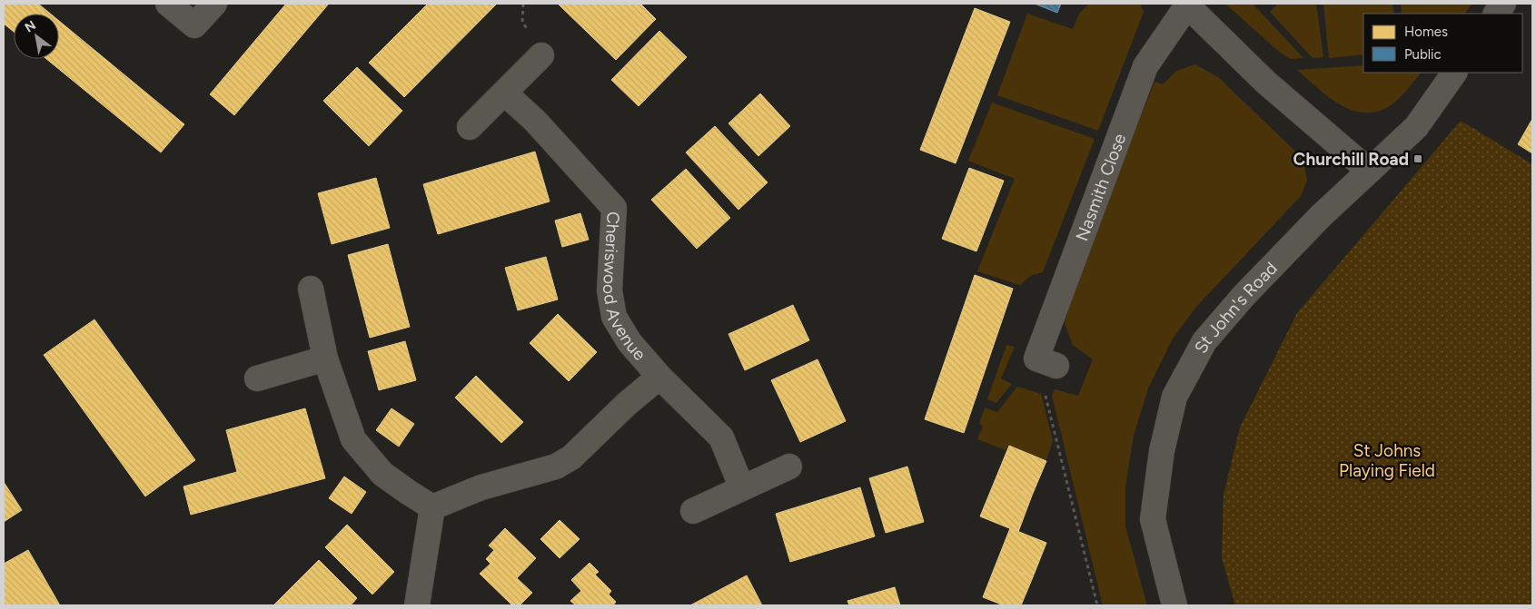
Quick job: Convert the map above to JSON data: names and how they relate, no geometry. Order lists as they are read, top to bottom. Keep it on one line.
{"streets":{"street":["Nasmith Close","Cheriswood Avenue","St John's Road"]},"parks":["St Johns Playing Field"],"places":{"transit":["Churchill Road"]},"legend":["Homes","Public"],"north":"top left"}
